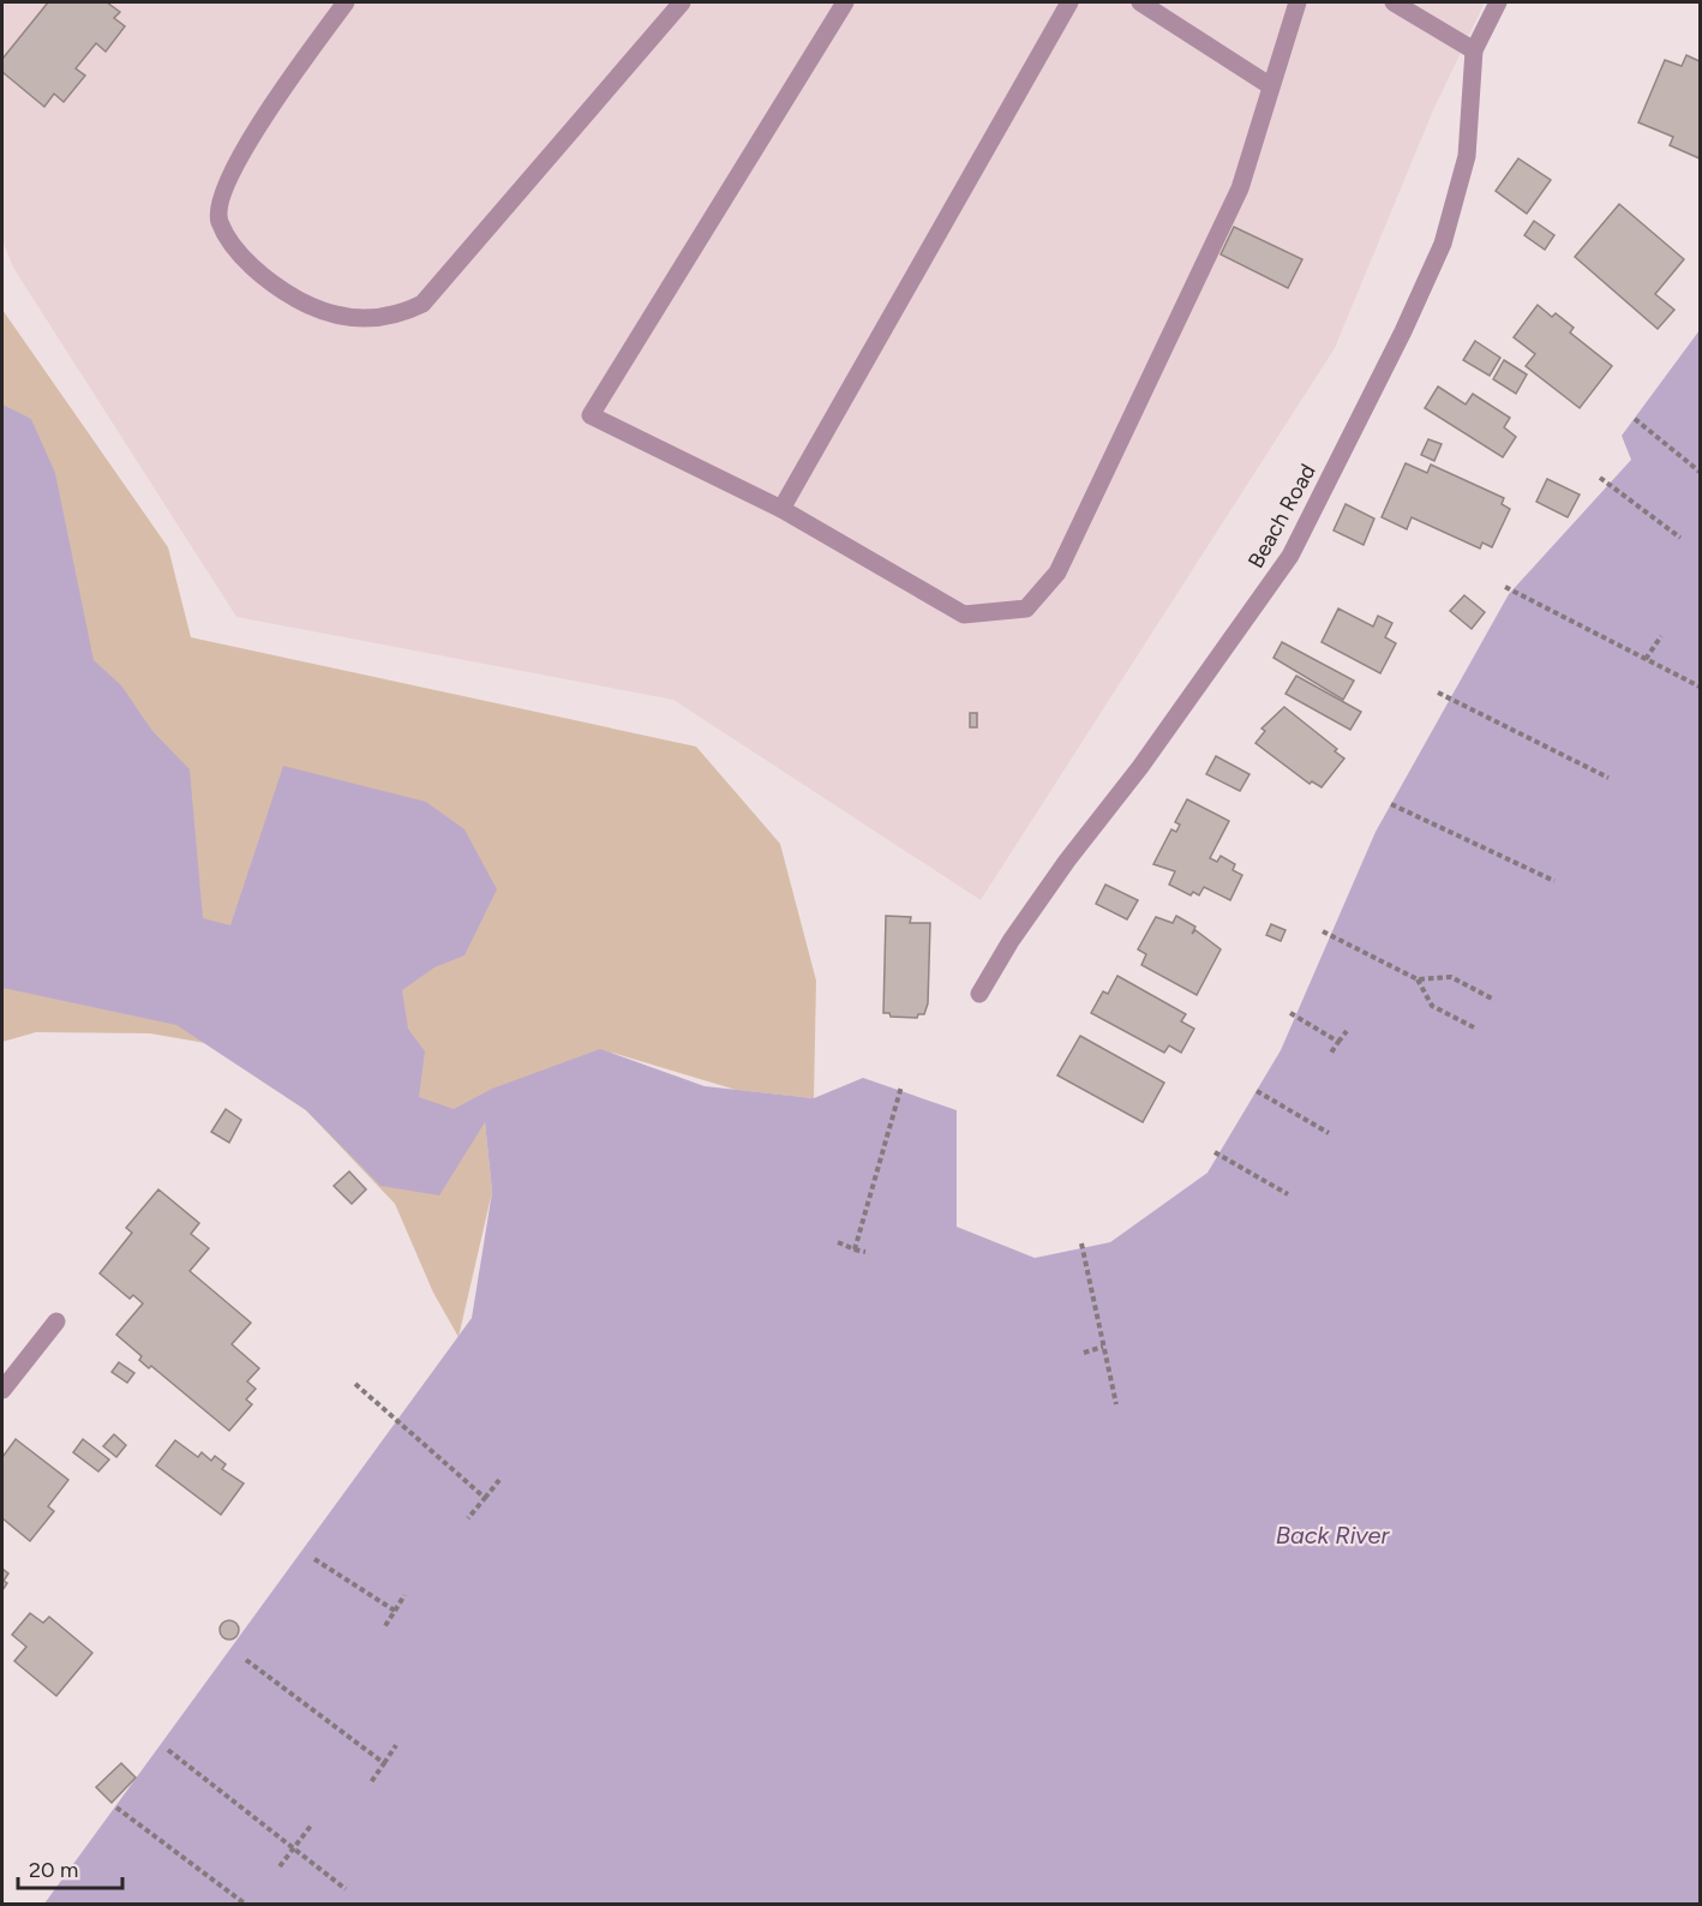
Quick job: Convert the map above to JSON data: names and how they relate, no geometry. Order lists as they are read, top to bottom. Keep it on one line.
{"streets":{"street":["Beach Road"]},"water":["Back River"],"scale_bar":"20 m"}
